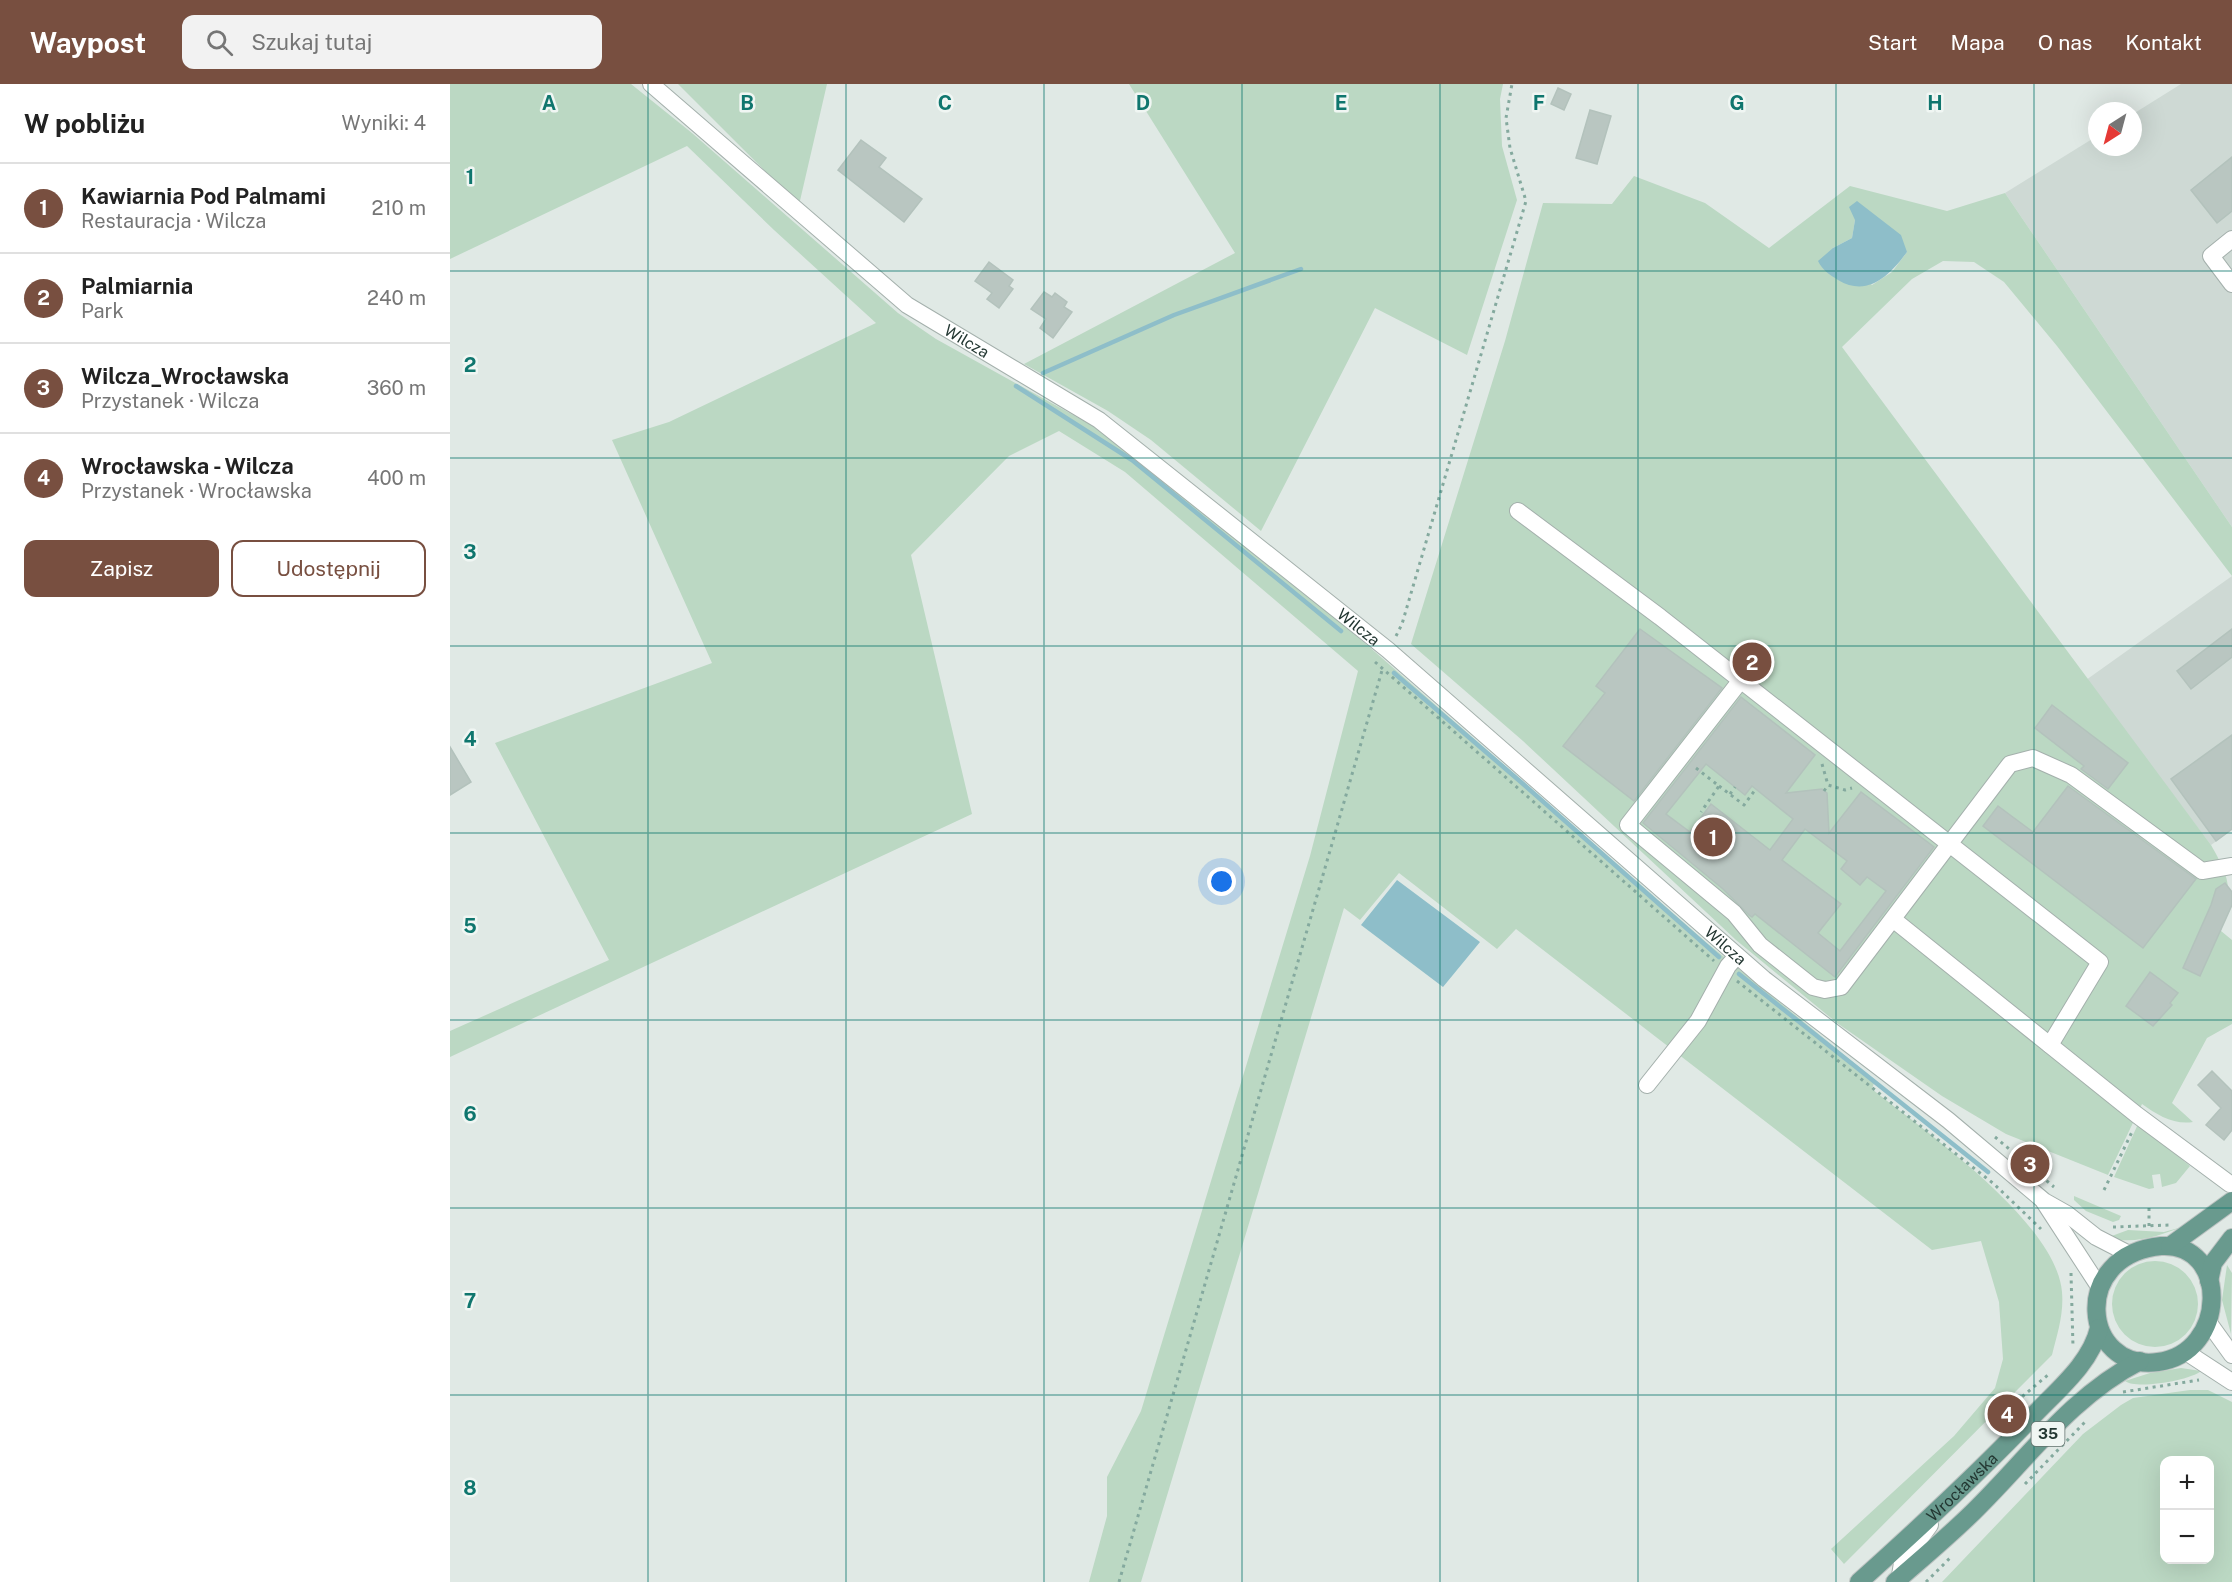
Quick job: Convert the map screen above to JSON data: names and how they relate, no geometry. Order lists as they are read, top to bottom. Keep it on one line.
{"streets":{"main road":["35","Wrocławska"],"street":["Wilcza"]},"crossings":[["Wilcza","35"],["Wilcza","Wrocławska"],["35","Wrocławska"]],"north":"bottom left","page":{"header":"Waypost","search":"Szukaj tutaj","nav":["Start","Mapa","O nas","Kontakt"],"heading":["W pobliżu","Wyniki: 4"],"list":[{"mark":"1","name":"Kawiarnia Pod Palmami","note":"Restauracja · Wilcza","value":"210 m"},{"mark":"2","name":"Palmiarnia","note":"Park","value":"240 m"},{"mark":"3","name":"Wilcza_Wrocławska","note":"Przystanek · Wilcza","value":"360 m"},{"mark":"4","name":"Wrocławska - Wilcza","note":"Przystanek · Wrocławska","value":"400 m"}],"buttons":["Zapisz","Udostępnij"],"pins":["2","1","3","4"],"map_buttons":["+","−"]},"grid":{"columns":["A","B","C","D","E","F","G","H"],"rows":["1","2","3","4","5","6","7","8"]}}
